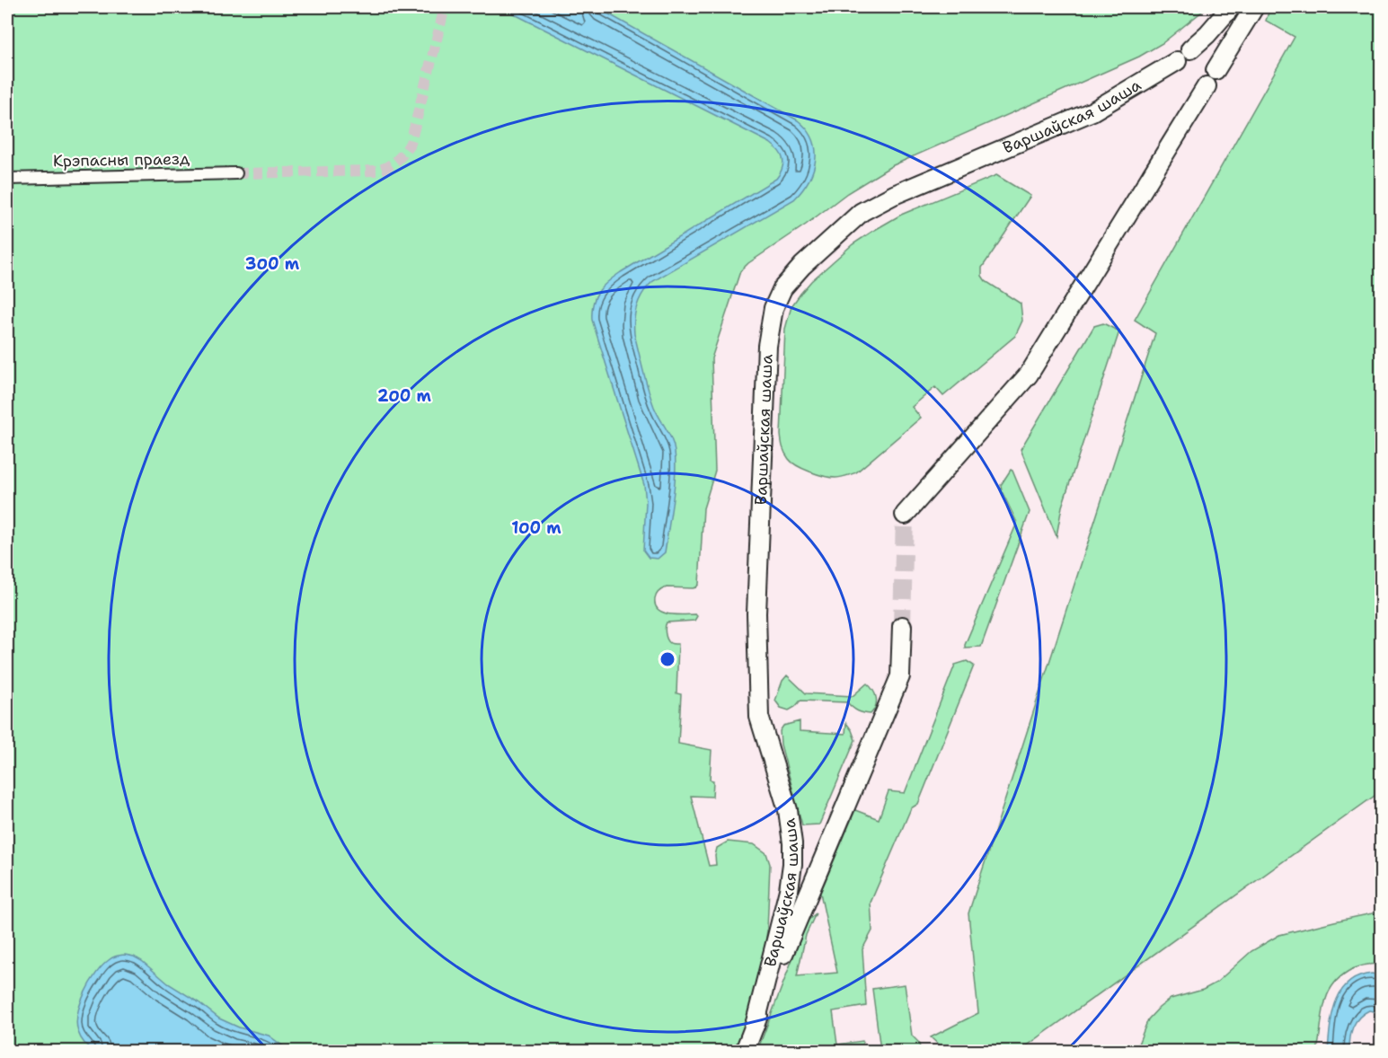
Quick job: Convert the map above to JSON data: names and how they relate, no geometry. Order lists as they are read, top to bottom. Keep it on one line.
{"streets":{"highway":["Варшаўская шаша"],"street":["Крэпасны праезд"]},"rings":["300 m","200 m","100 m"]}
